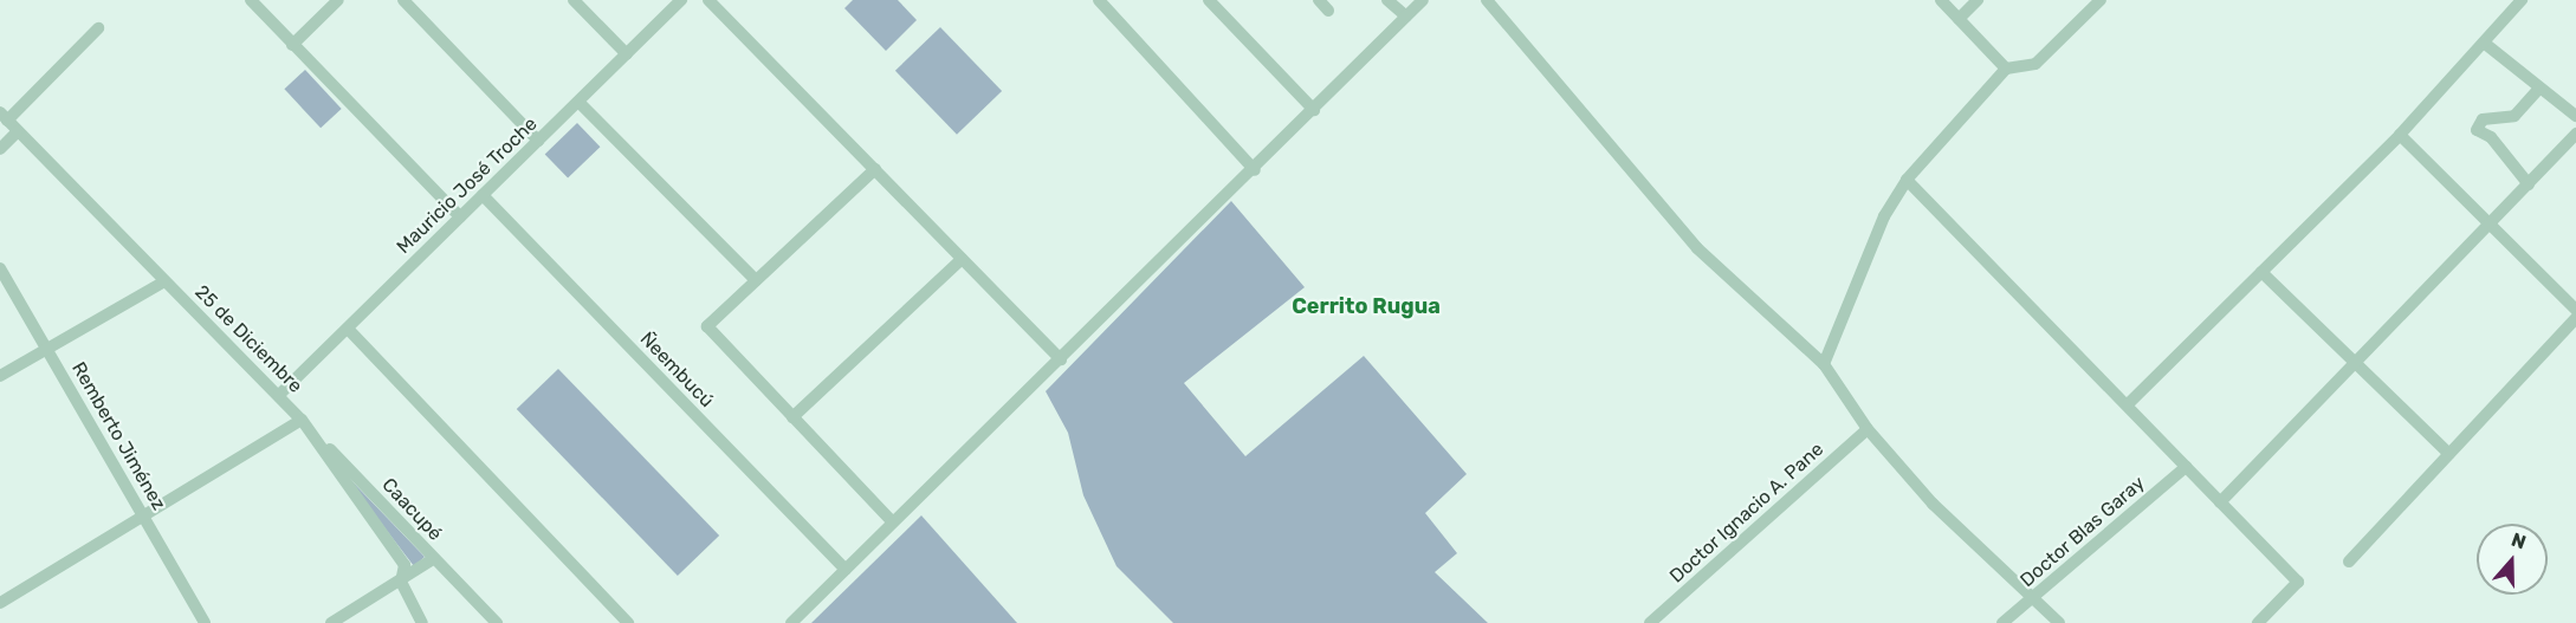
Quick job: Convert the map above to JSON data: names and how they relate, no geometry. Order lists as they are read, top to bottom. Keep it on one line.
{"streets":{"street":["Mauricio José Troche","25 de Diciembre","Ñeembucú","Remberto Jiménez","Caacupé","Doctor Ignacio A. Pane","Doctor Blas Garay"]},"crossings":[["Mauricio José Troche","25 de Diciembre"],["Mauricio José Troche","Ñeembucú"],["25 de Diciembre","Caacupé"]],"districts":["Cerrito Rugua"],"north":"top"}
